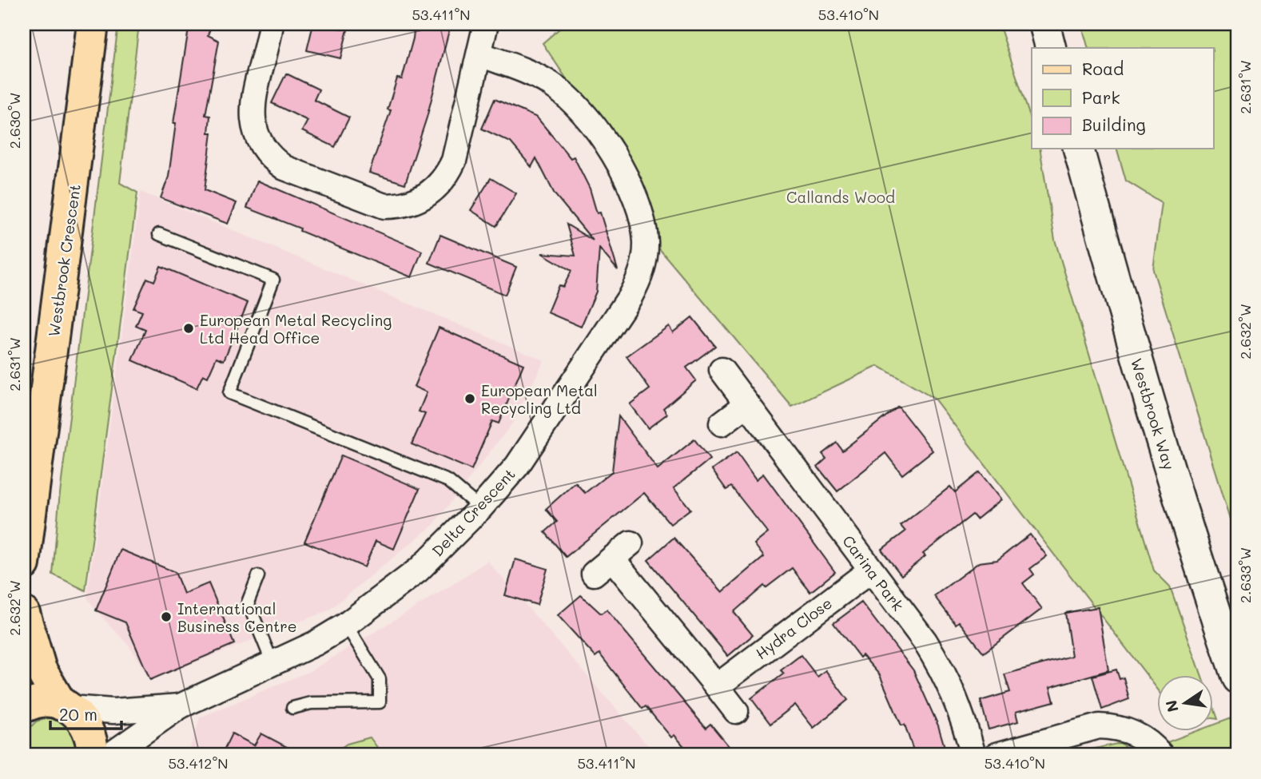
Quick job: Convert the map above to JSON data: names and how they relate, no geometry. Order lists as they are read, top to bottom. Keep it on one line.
{"streets":{"main road":["Westbrook Crescent"],"street":["Westbrook Way","Delta Crescent","Carina Park","Hydra Close"]},"crossings":[["Carina Park","Hydra Close"]],"parks":["Callands Wood"],"places":["European Metal Recycling Ltd Head Office","European Metal Recycling Ltd","International Business Centre"],"legend":["Road","Park","Building"],"scale_bar":"20 m","north":"left","coordinates":["53.411°N","53.410°N","2.631°W","2.630°W","2.632°W","2.633°W","53.412°N"]}
